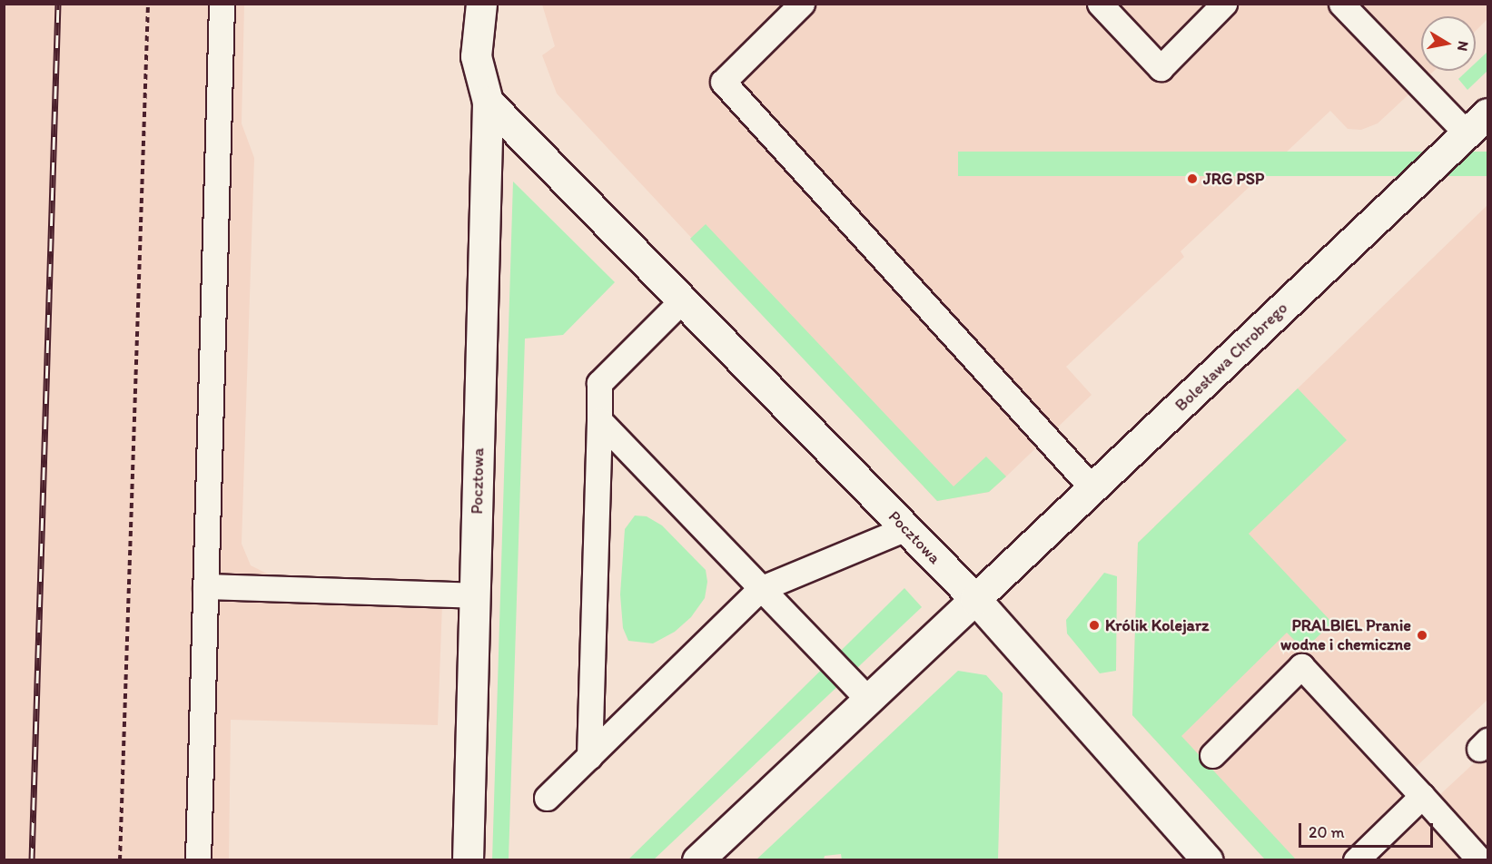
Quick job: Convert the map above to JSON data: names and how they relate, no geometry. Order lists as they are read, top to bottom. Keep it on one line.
{"streets":{"street":["Bolesława Chrobrego","Pocztowa"]},"crossings":[["Bolesława Chrobrego","Pocztowa"]],"places":["JRG PSP","Królik Kolejarz","PRALBIEL Pranie wodne i chemiczne"],"scale_bar":"20 m","north":"right"}
